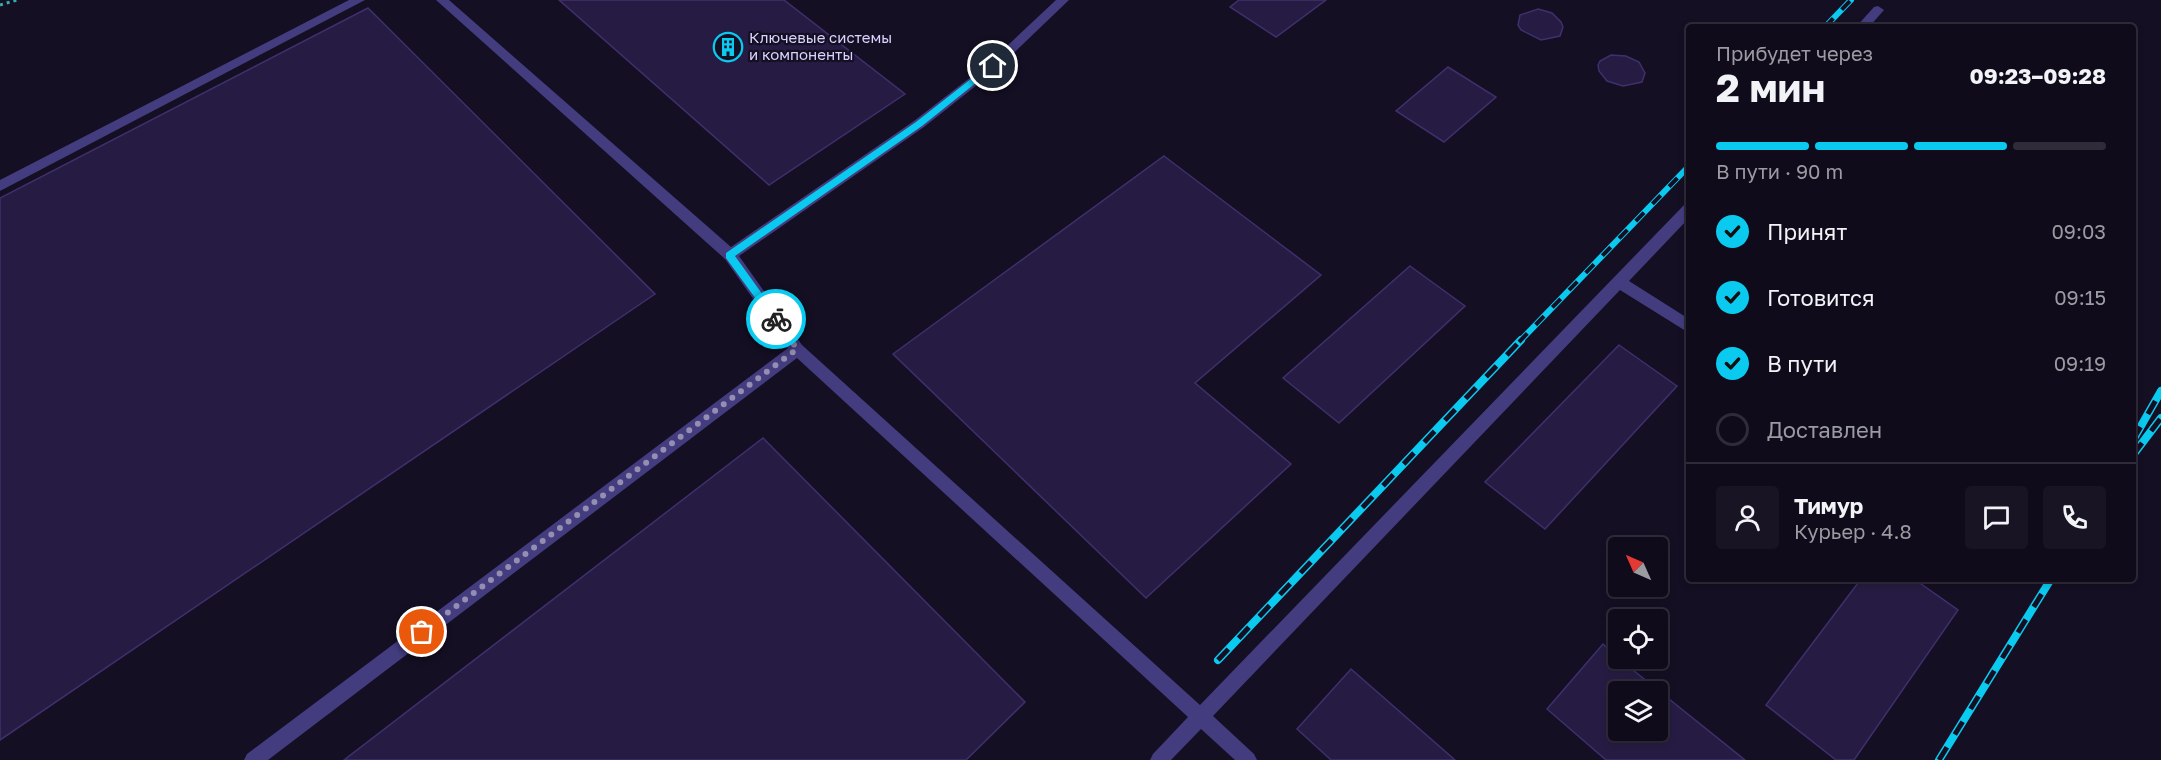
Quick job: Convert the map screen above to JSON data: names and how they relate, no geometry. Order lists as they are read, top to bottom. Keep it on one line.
{"places":{"building":["Ключевые системы и компоненты"]},"north":"top left","page":{"heading":["2 мин","Прибудет через","09:23–09:28"],"panel":["Тимур","Курьер · 4.8"],"bar":"В пути · 90 m","list":[["Принят","09:03"],["Готовится","09:15"],["В пути","09:19"],"Доставлен"]}}
